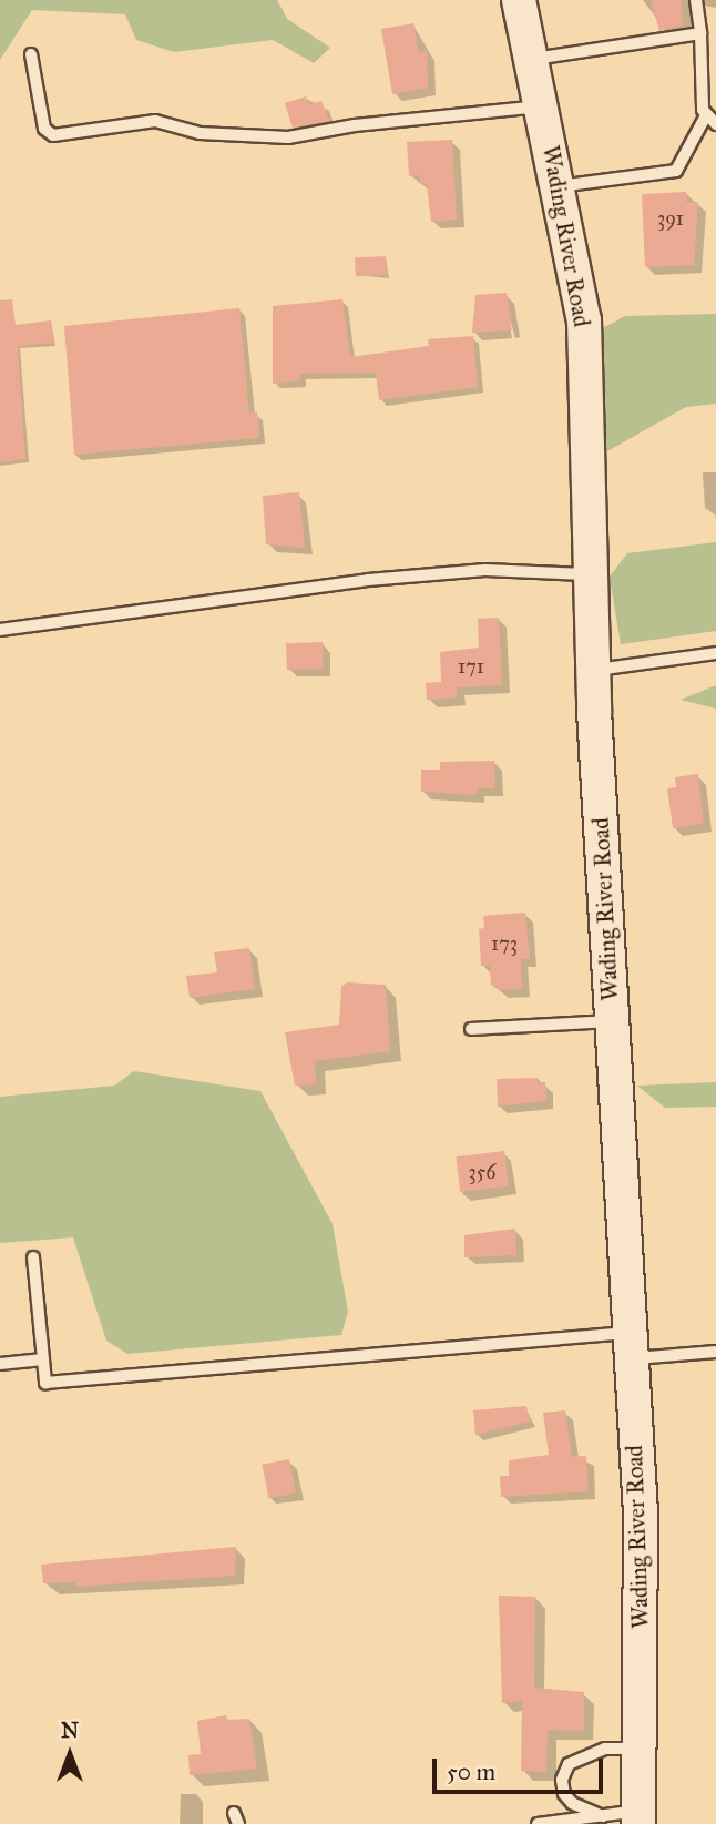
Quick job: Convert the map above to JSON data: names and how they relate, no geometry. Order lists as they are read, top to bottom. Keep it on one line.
{"streets":{"main road":["Wading River Road"]},"house_numbers":["391","171","173","356"],"scale_bar":"50 m","north":"top"}
